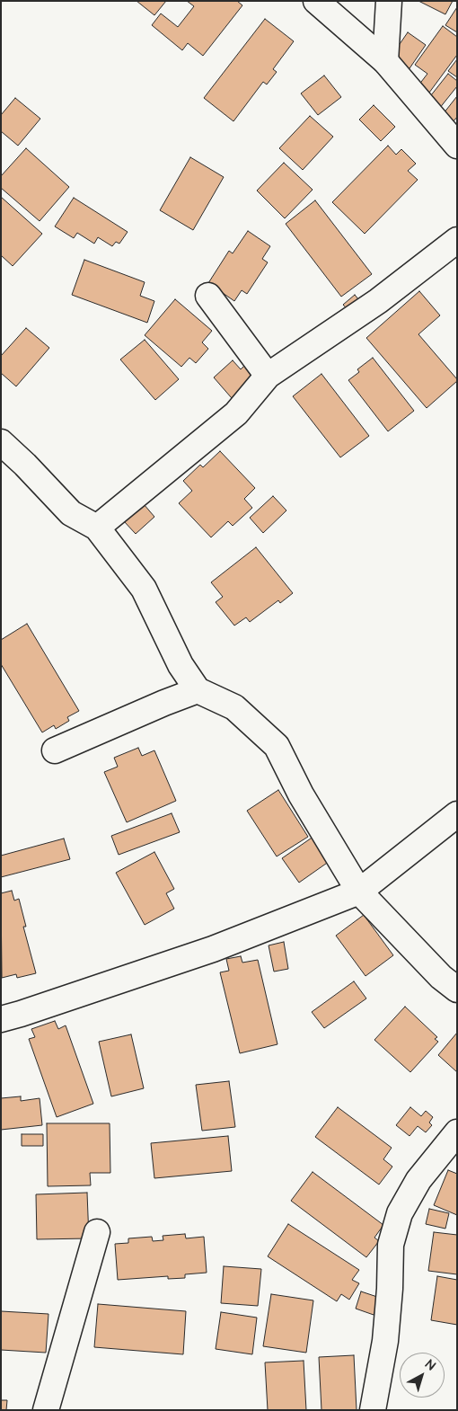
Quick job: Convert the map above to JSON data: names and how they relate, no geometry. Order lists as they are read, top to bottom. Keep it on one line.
{"north":"top right"}
